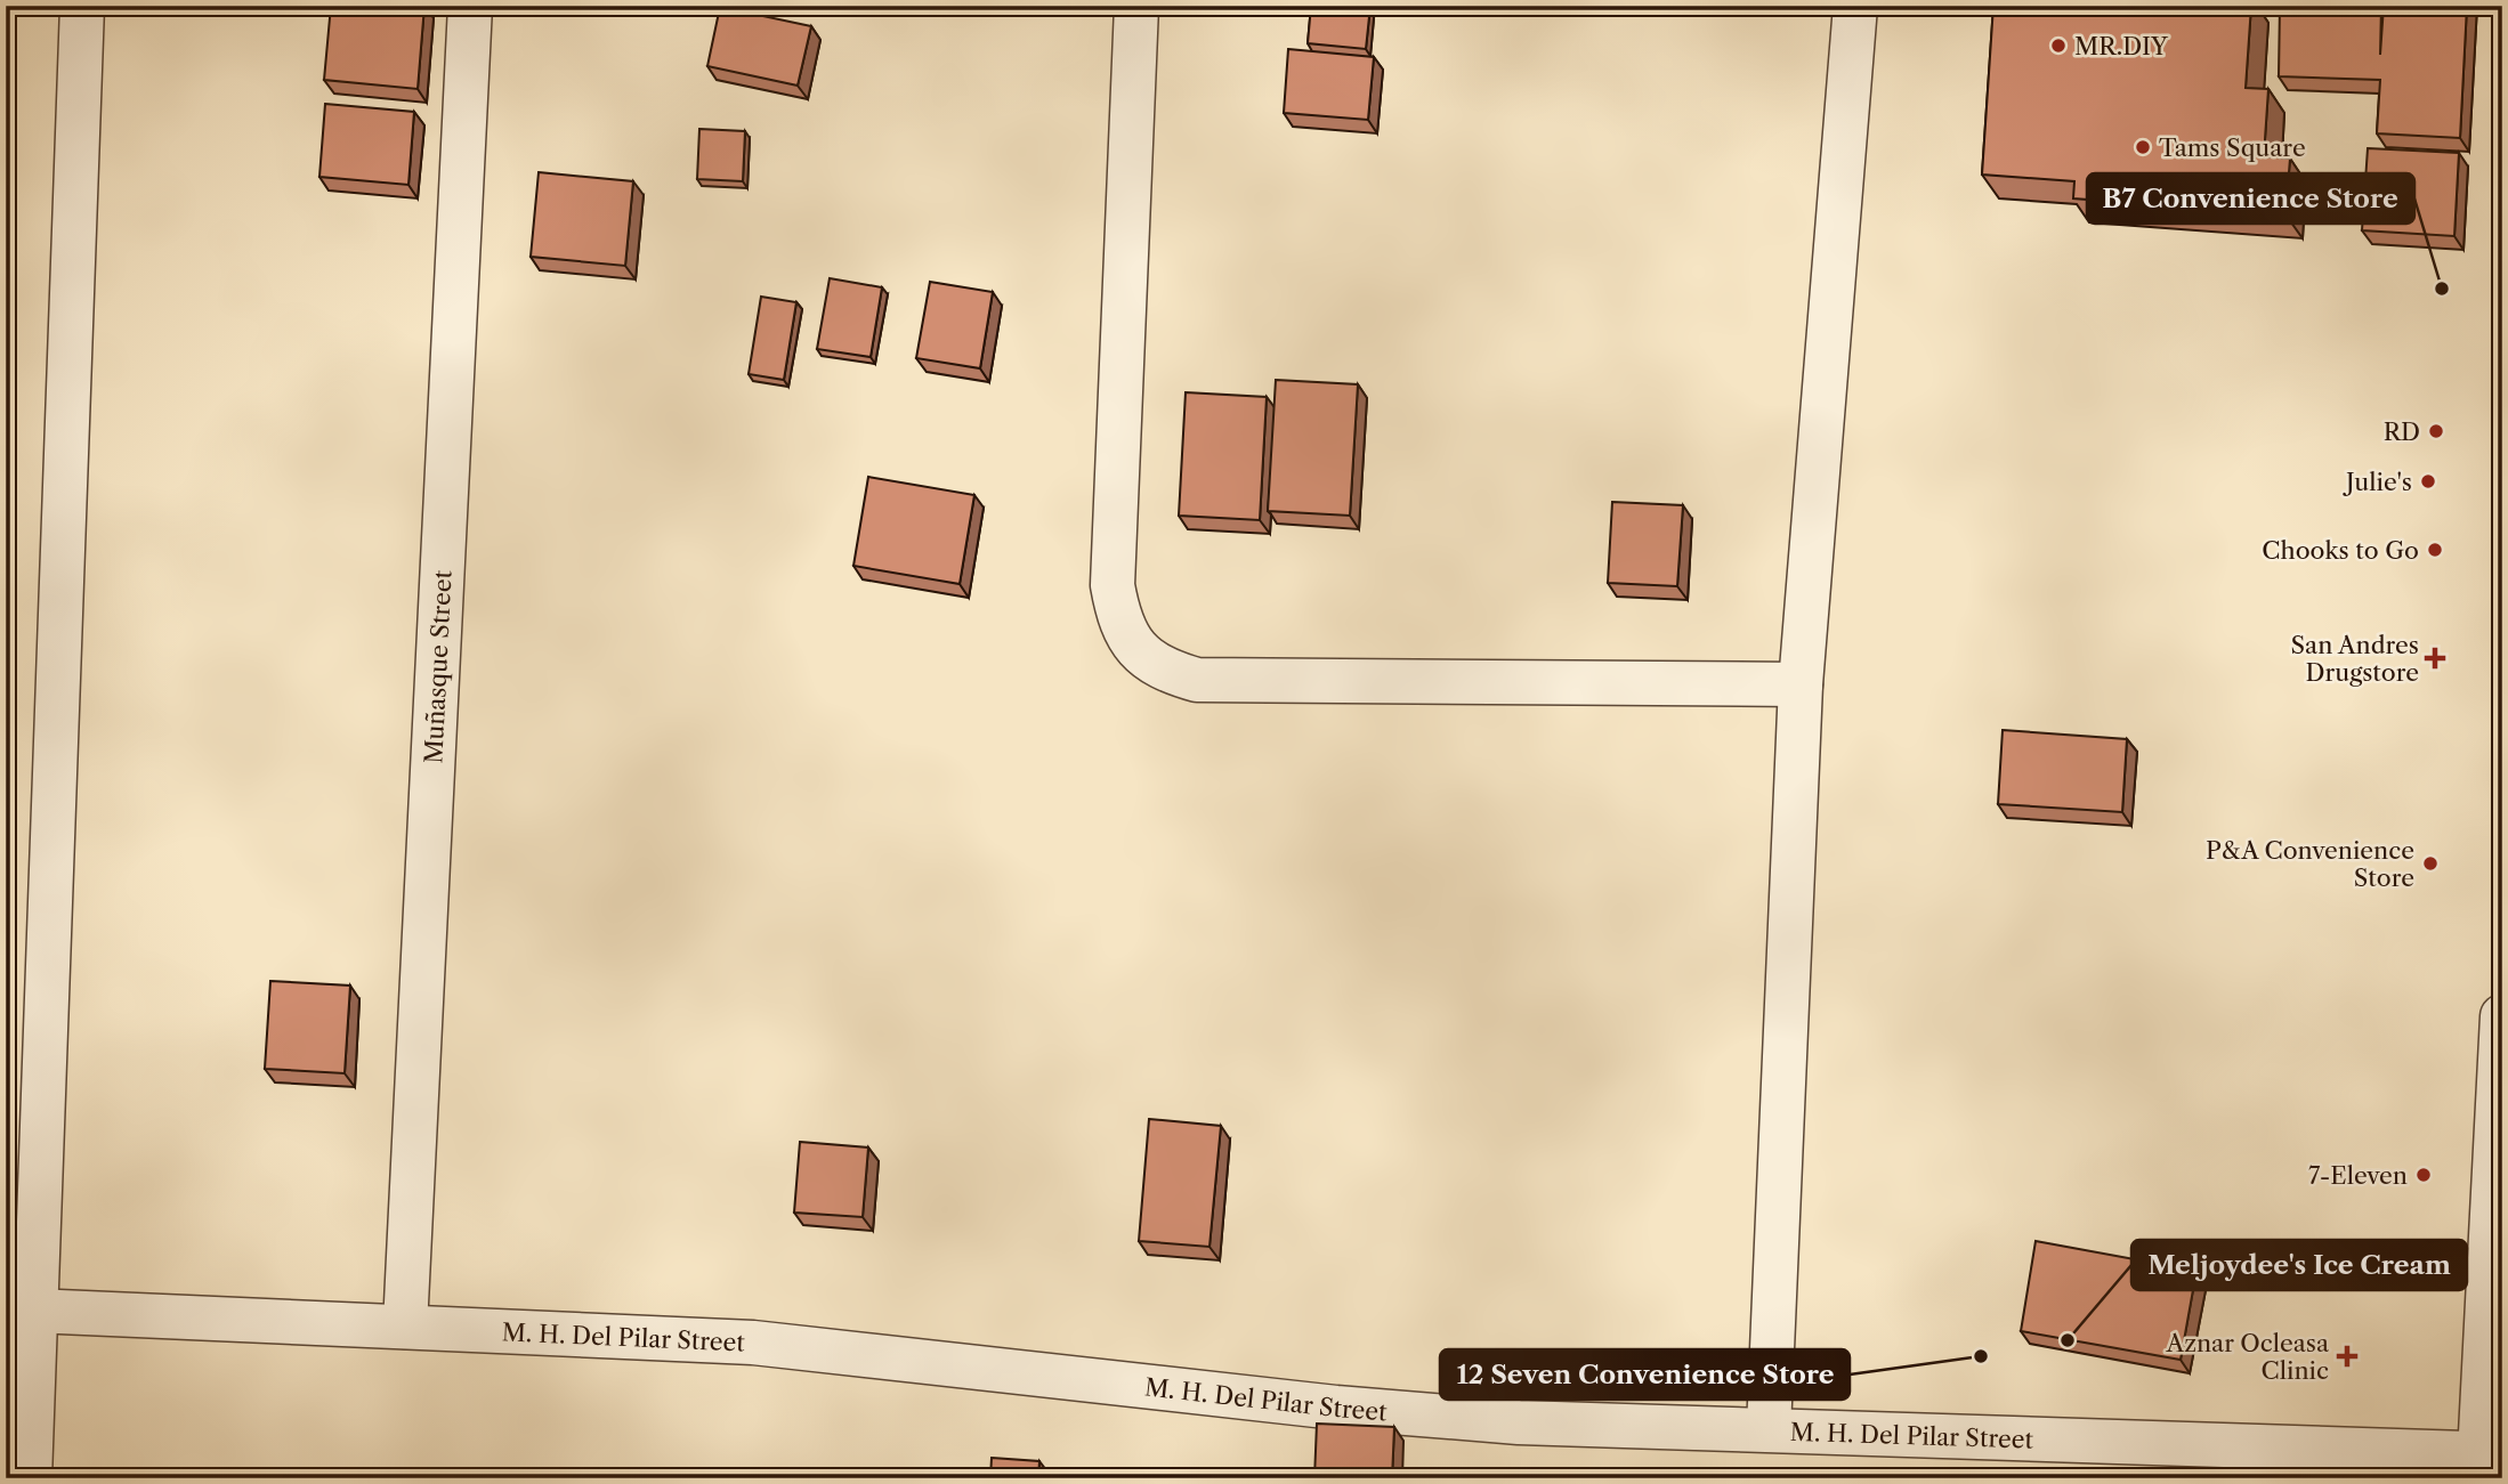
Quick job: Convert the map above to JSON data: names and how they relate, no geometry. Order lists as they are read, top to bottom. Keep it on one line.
{"streets":{"street":["Muñasque Street","M. H. Del Pilar Street"]},"crossings":[["Muñasque Street","M. H. Del Pilar Street"]],"places":{"other":["MR.DIY","Tams Square","B7 Convenience Store","RD","Julie's","Chooks to Go","P&A Convenience Store","7-Eleven","Meljoydee's Ice Cream","12 Seven Convenience Store"],"health":["San Andres Drugstore","Aznar Ocleasa Clinic"]}}
